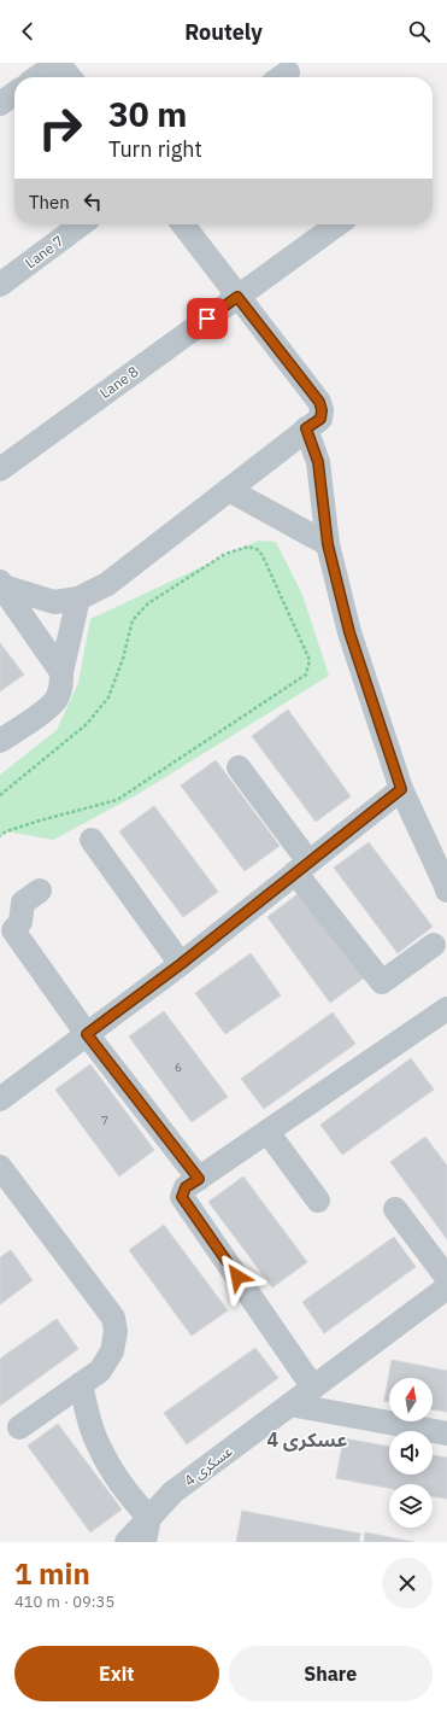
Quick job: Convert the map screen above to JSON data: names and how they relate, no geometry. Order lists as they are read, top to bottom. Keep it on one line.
{"streets":{"street":["Lane 7","Lane 8","عسکری 4"]},"districts":["عسکری 4"],"house_numbers":["6","7"],"north":"top","page":{"header":"Routely","turn":["30 m","Turn right"],"then":"Then","heading":["1 min","410 m · 09:35"],"buttons":["Exit","Share"]}}
